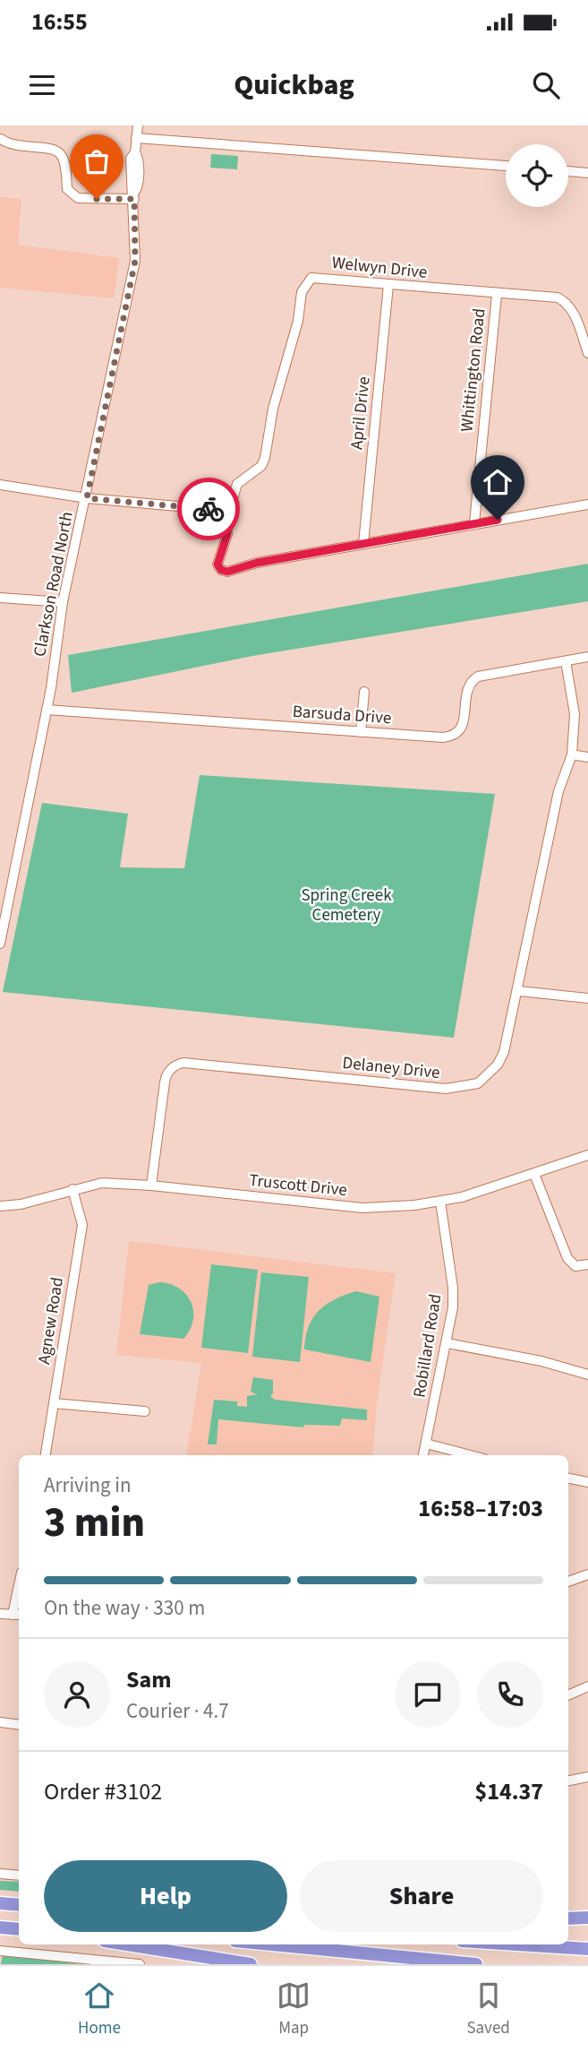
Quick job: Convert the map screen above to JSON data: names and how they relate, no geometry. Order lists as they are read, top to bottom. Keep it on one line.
{"streets":{"street":["Welwyn Drive","Whittington Road","April Drive","Clarkson Road North","Barsuda Drive","Delaney Drive","Truscott Drive","Agnew Road","Robillard Road"]},"crossings":[["Welwyn Drive","Whittington Road"],["Welwyn Drive","April Drive"],["Clarkson Road North","Barsuda Drive"],["Barsuda Drive","Delaney Drive"],["Delaney Drive","Truscott Drive"],["Truscott Drive","Agnew Road"],["Truscott Drive","Robillard Road"]],"parks":["Spring Creek Cemetery"],"page":{"status":"16:55","header":"Quickbag","heading":["3 min","Arriving in","16:58–17:03"],"panel":["Sam","Courier · 4.7","Order #3102","$14.37"],"bar":"On the way · 330 m","buttons":["Help","Share"],"tabs":["Home","Map","Saved"]}}
